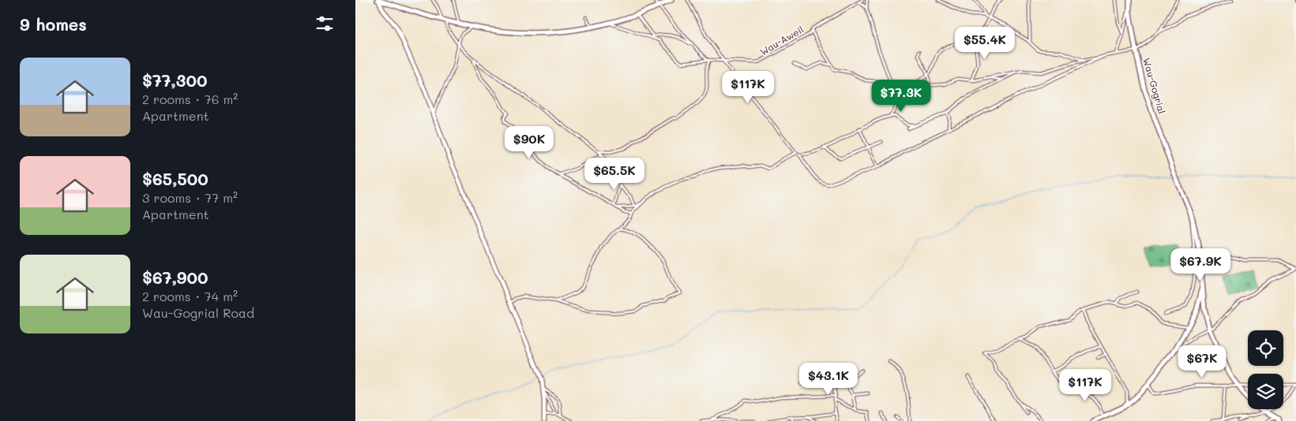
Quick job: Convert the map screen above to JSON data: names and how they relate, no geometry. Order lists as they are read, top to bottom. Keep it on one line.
{"streets":{"main road":["Wau-Gogrial"],"street":["Wau-Aweil"]},"page":{"heading":"9 homes","price":["$55.4K","$117K","$77.3K","$90K","$65.5K","$67.9K","$67K","$43.1K","$117K"],"list":[{"name":"$77,300","note":"2 rooms · 76 m² · Apartment"},{"name":"$65,500","note":"3 rooms · 77 m² · Apartment"},{"name":"$67,900","note":"2 rooms · 74 m² · Wau-Gogrial Road"}]}}
